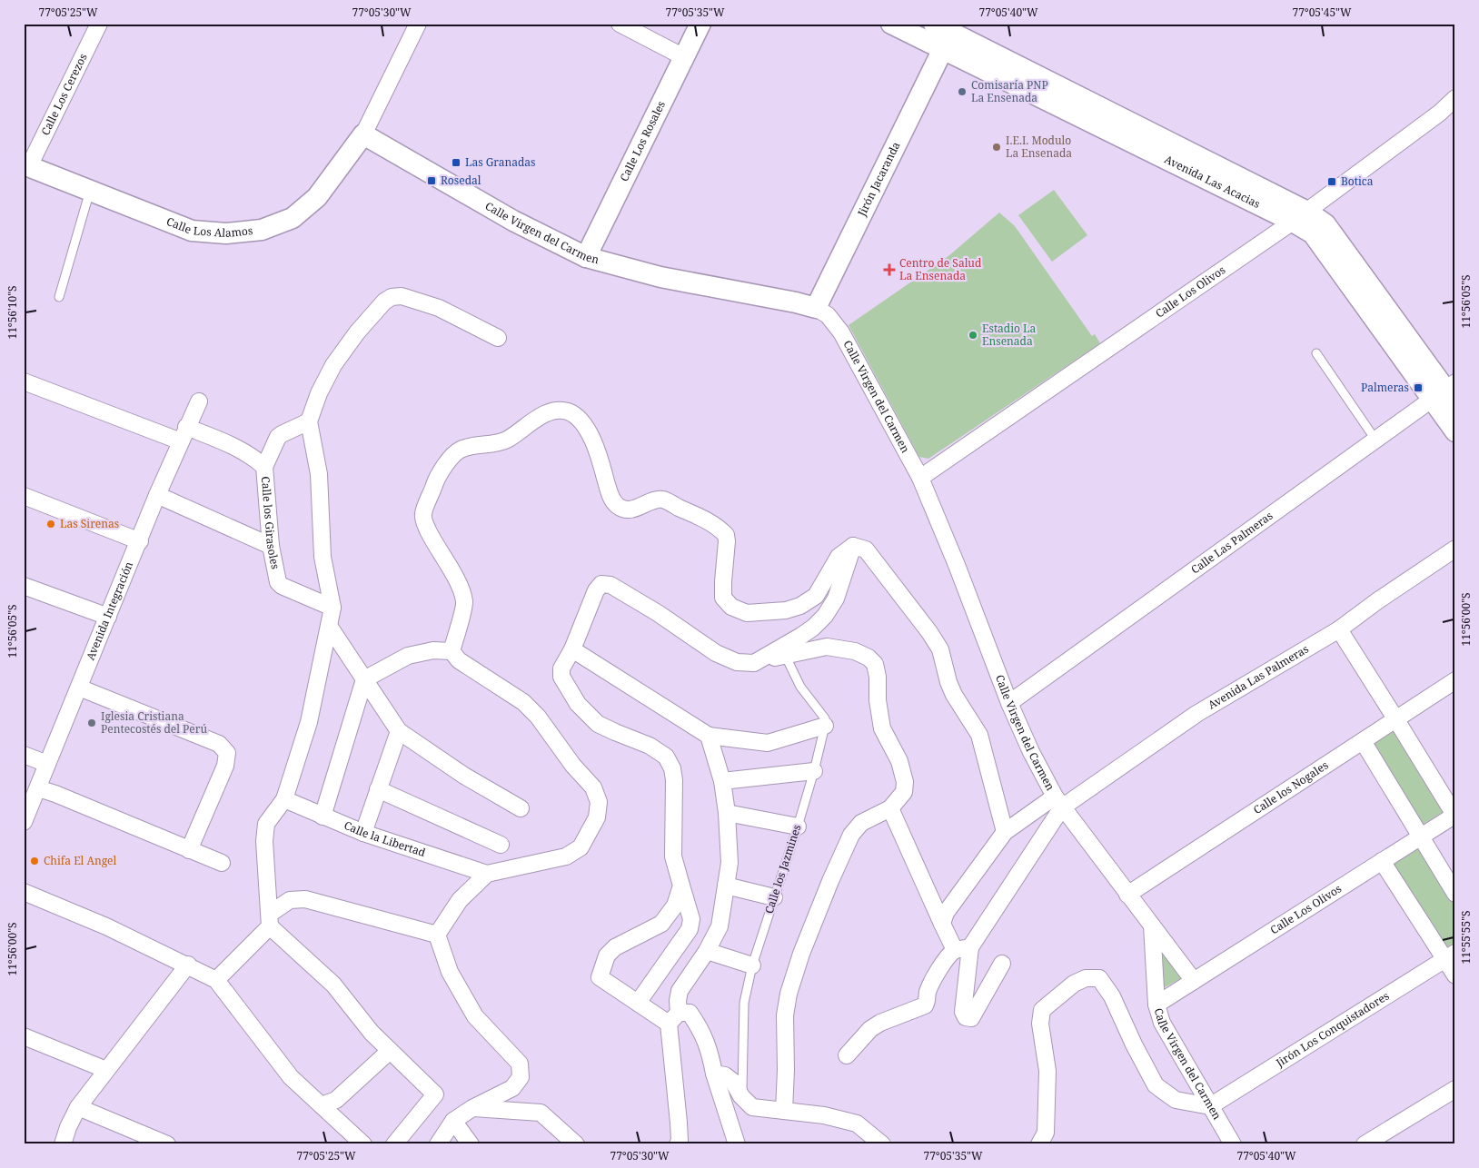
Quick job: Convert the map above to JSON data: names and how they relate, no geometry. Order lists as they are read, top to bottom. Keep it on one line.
{"streets":{"street":["Calle Los Cerezos","Calle Los Rosales","Jirón Jacaranda","Avenida Las Acacias","Calle Los Alamos","Calle Virgen del Carmen","Calle Los Olivos","Calle los Girasoles","Calle Las Palmeras","Avenida Integración","Avenida Las Palmeras","Calle los Nogales","Calle la Libertad","Jirón Los Conquistadores"],"lane":["Calle los Jazmines"]},"crossings":[["Calle Los Cerezos","Calle Los Alamos"],["Calle Los Rosales","Calle Virgen del Carmen"],["Jirón Jacaranda","Avenida Las Acacias"],["Jirón Jacaranda","Calle Virgen del Carmen"],["Avenida Las Acacias","Calle Los Olivos"],["Avenida Las Acacias","Calle Las Palmeras"],["Calle Los Alamos","Calle Virgen del Carmen"],["Calle Virgen del Carmen","Calle Los Olivos"],["Calle Virgen del Carmen","Calle Las Palmeras"],["Calle Virgen del Carmen","Avenida Las Palmeras"],["Calle Virgen del Carmen","Calle los Nogales"],["Calle Virgen del Carmen","Jirón Los Conquistadores"],["Calle los Girasoles","Avenida Integración"]],"places":{"other":["Comisaría PNP La Ensenada","I.E.I. Modulo La Ensenada","Estadio La Ensenada","Las Sirenas","Iglesia Cristiana Pentecostés del Perú","Chifa El Angel"],"transit":["Las Granadas","Rosedal","Botica","Palmeras"],"health":["Centro de Salud La Ensenada"]},"coordinates":["77°05'25\"W","77°05'30\"W","77°05'35\"W","77°05'40\"W","77°05'45\"W","11°56'05\"S","11°56'10\"S","11°56'00\"S","11°55'55\"S"]}
